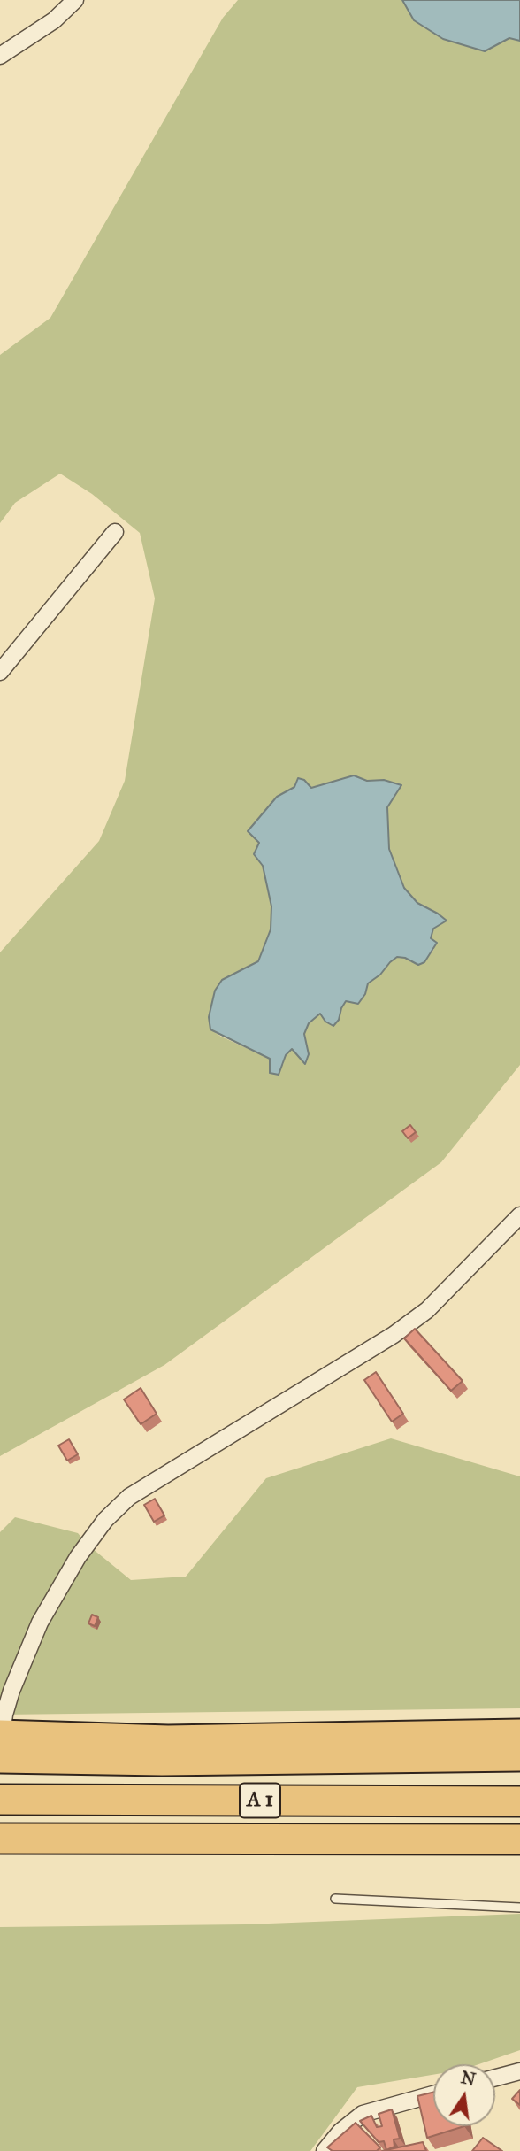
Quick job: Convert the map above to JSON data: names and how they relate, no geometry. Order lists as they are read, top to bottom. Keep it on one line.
{"streets":{"highway":["A 1"]},"north":"top"}
